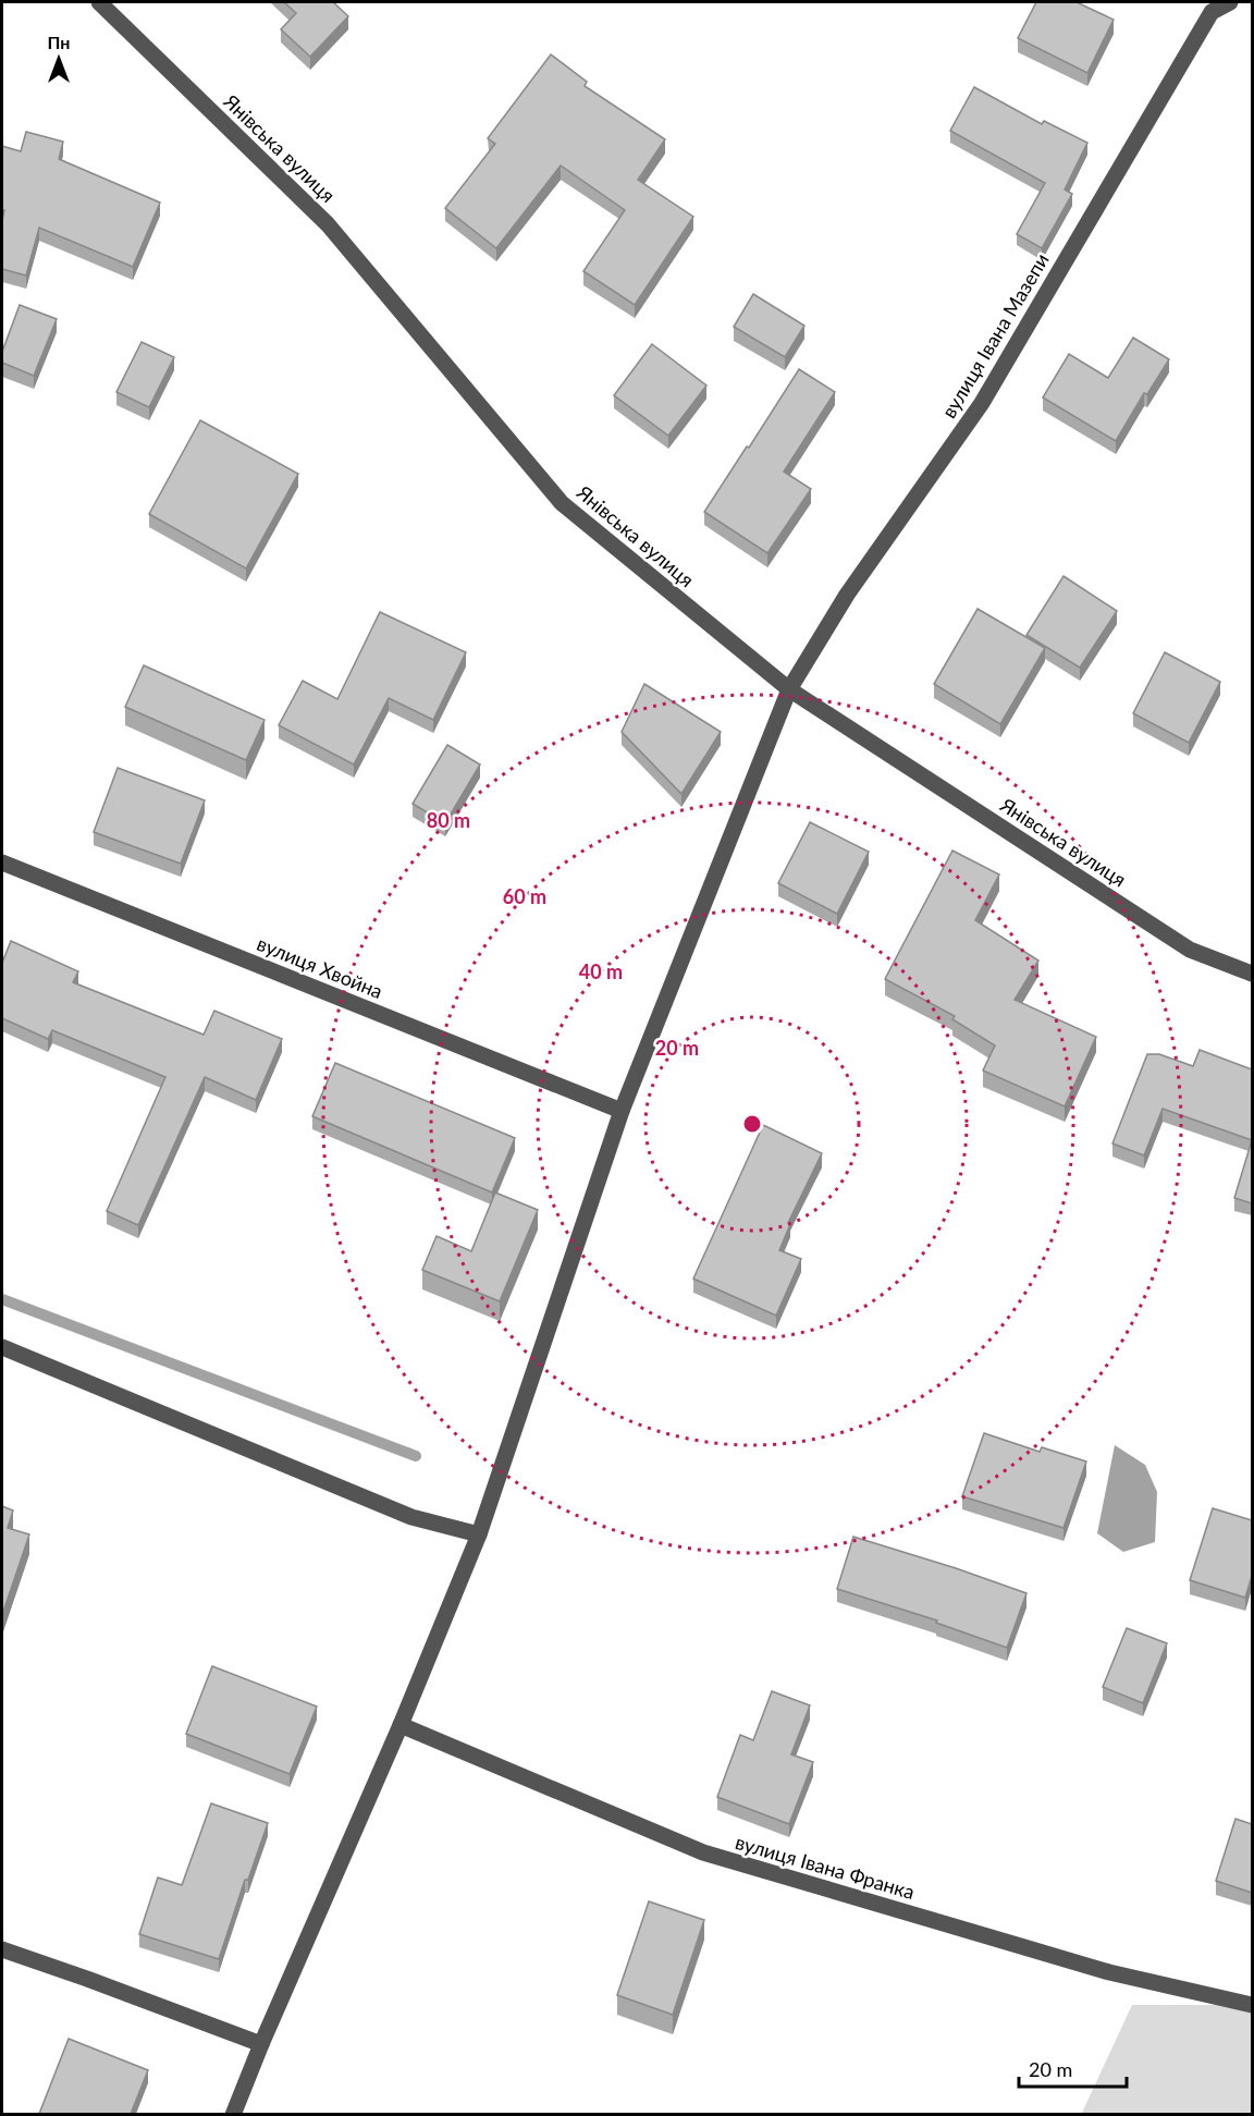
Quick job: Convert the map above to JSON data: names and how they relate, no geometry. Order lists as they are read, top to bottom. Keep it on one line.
{"streets":{"street":["Янівська вулиця","вулиця Івана Мазепи","вулиця Хвойна","вулиця Івана Франка"]},"crossings":[["Янівська вулиця","вулиця Івана Мазепи"],["вулиця Івана Мазепи","вулиця Хвойна"],["вулиця Івана Мазепи","вулиця Івана Франка"]],"scale_bar":"20 m","north":"top","rings":["80 m","60 m","40 m","20 m"]}
